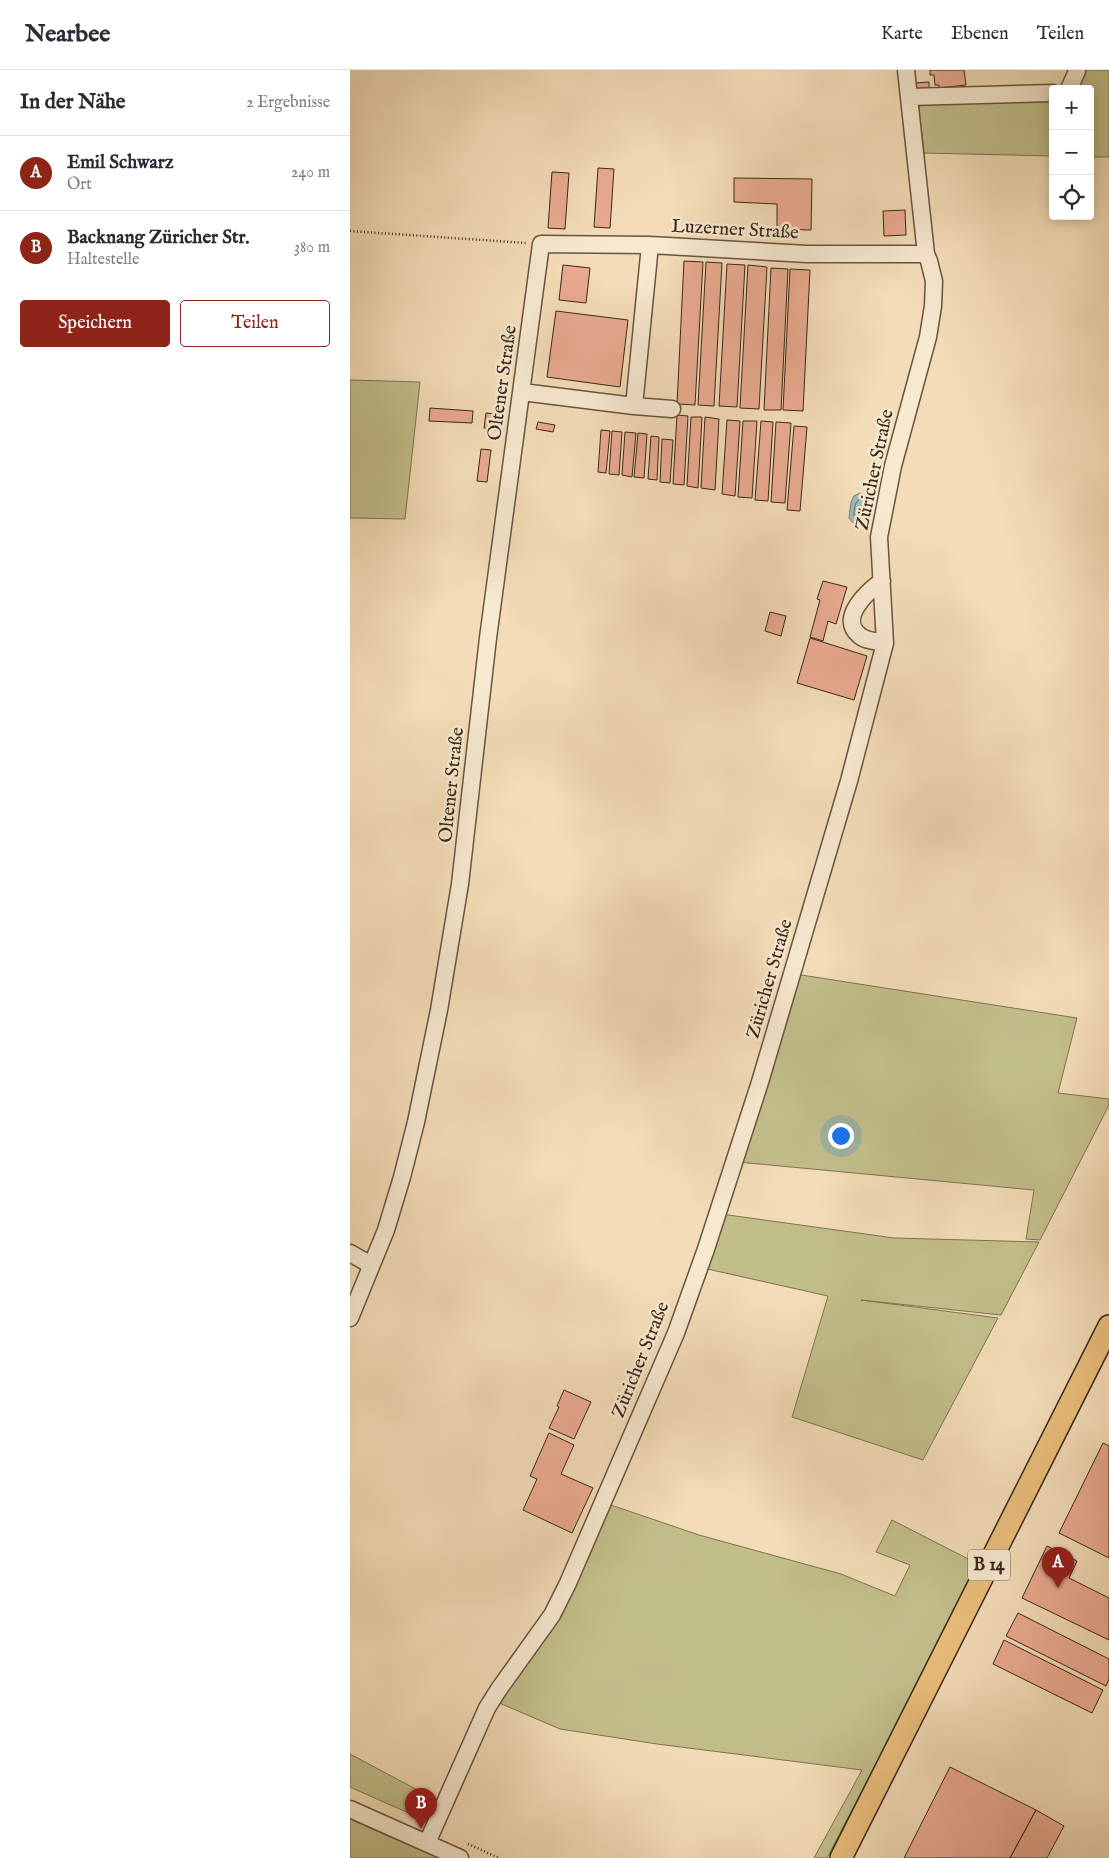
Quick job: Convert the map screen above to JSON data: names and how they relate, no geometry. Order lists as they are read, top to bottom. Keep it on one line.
{"streets":{"main road":["B 14"],"street":["Luzerner Straße","Oltener Straße","Züricher Straße"]},"crossings":[["Luzerner Straße","Oltener Straße"],["Luzerner Straße","Züricher Straße"]],"page":{"header":"Nearbee","nav":["Karte","Ebenen","Teilen"],"heading":["In der Nähe","2 Ergebnisse"],"map_buttons":["+","−"],"list":[{"mark":"A","name":"Emil Schwarz","note":"Ort","value":"240 m"},{"mark":"B","name":"Backnang Züricher Str.","note":"Haltestelle","value":"380 m"}],"buttons":["Speichern","Teilen"],"pins":["A","B"]}}
